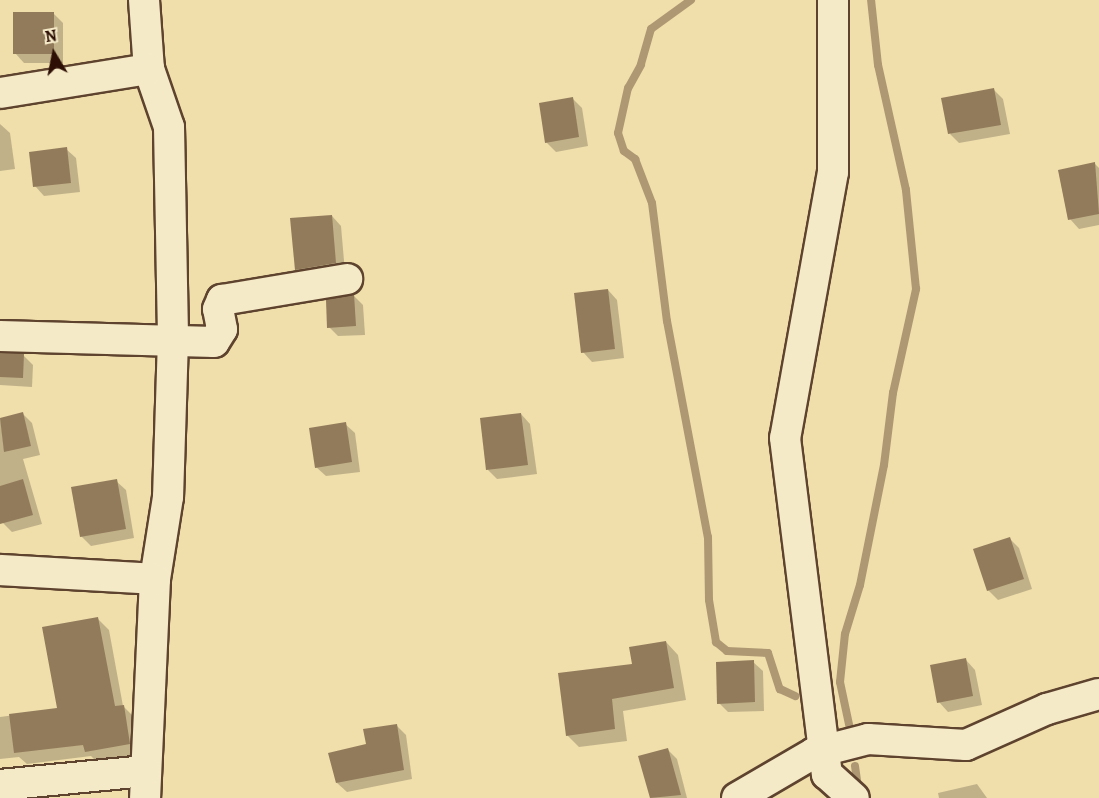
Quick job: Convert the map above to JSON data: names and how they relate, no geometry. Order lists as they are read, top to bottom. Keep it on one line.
{"north":"top"}
